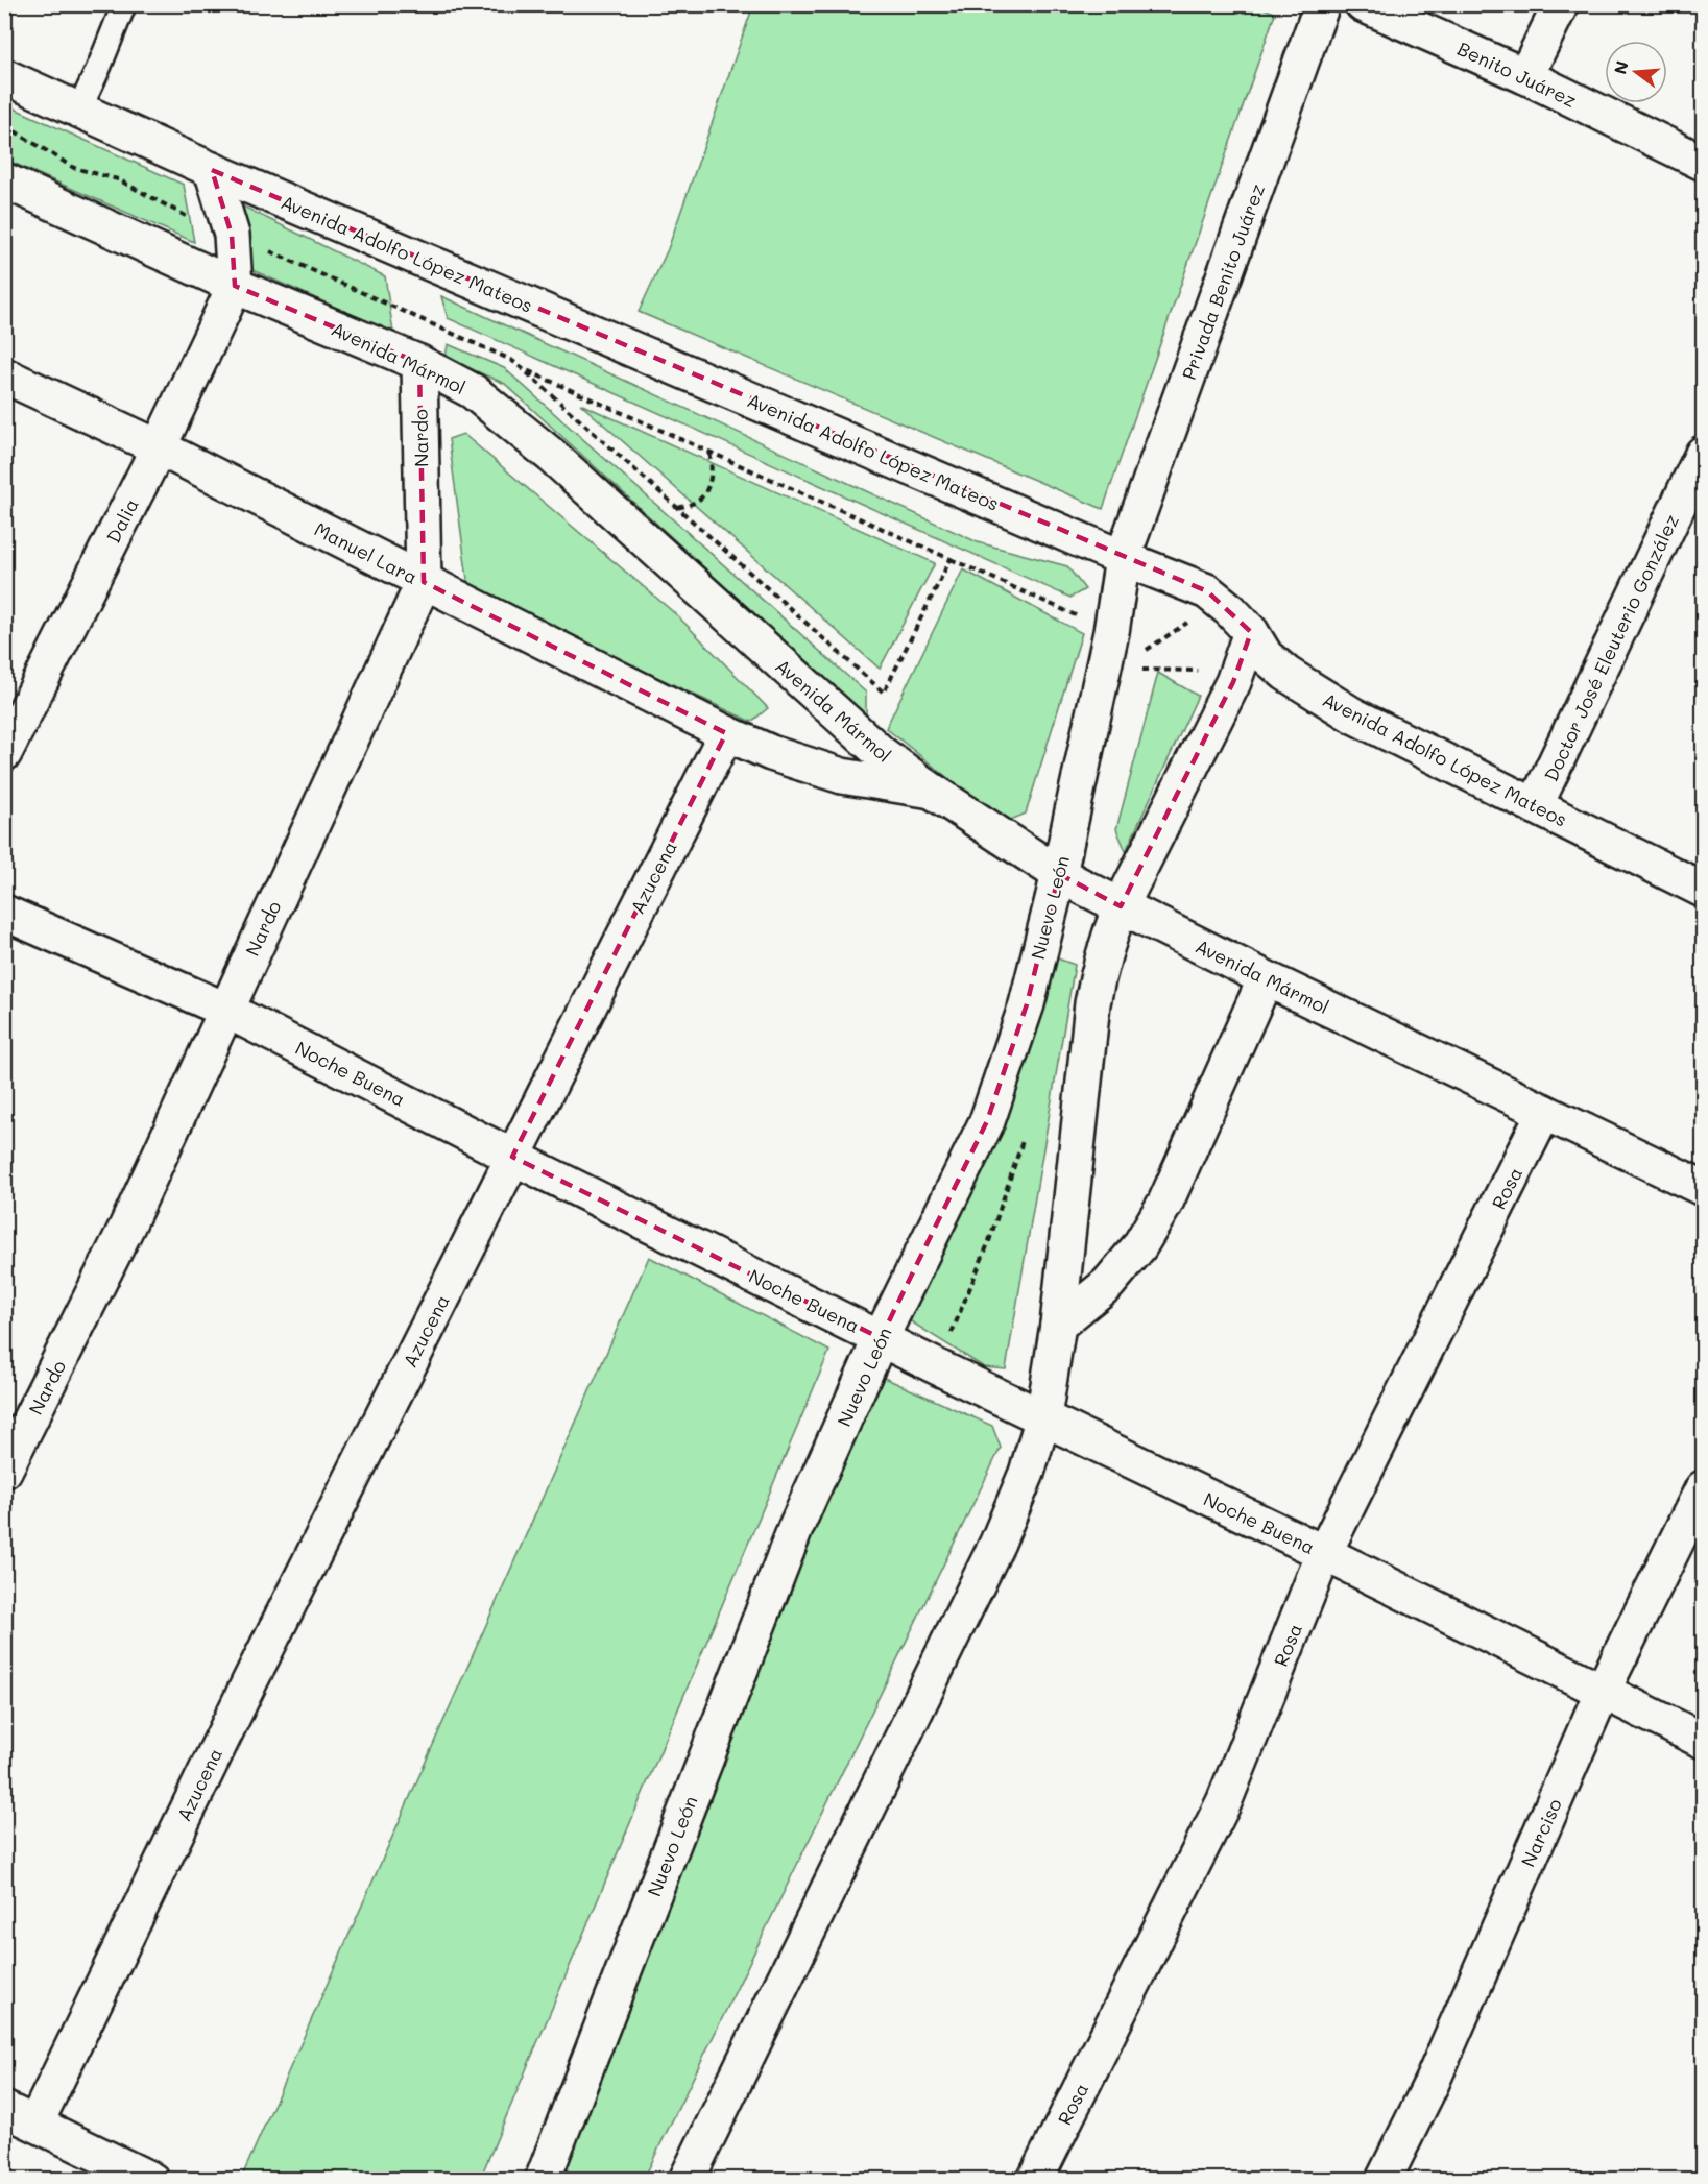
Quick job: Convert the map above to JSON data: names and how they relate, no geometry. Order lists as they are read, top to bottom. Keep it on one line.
{"streets":{"street":["Benito Juárez","Avenida Adolfo López Mateos","Privada Benito Juárez","Avenida Mármol","Nardo","Dalia","Manuel Lara","Doctor José Eleuterio González","Azucena","Nuevo León","Noche Buena","Rosa","Narciso"]},"crossings":[["Avenida Adolfo López Mateos","Privada Benito Juárez"],["Avenida Adolfo López Mateos","Doctor José Eleuterio González"],["Avenida Adolfo López Mateos","Nuevo León"],["Privada Benito Juárez","Nuevo León"],["Avenida Mármol","Nardo"],["Avenida Mármol","Dalia"],["Avenida Mármol","Nuevo León"],["Avenida Mármol","Rosa"],["Nardo","Manuel Lara"],["Nardo","Noche Buena"],["Dalia","Manuel Lara"],["Manuel Lara","Azucena"],["Azucena","Noche Buena"],["Nuevo León","Noche Buena"],["Noche Buena","Rosa"],["Noche Buena","Narciso"]],"north":"left"}
